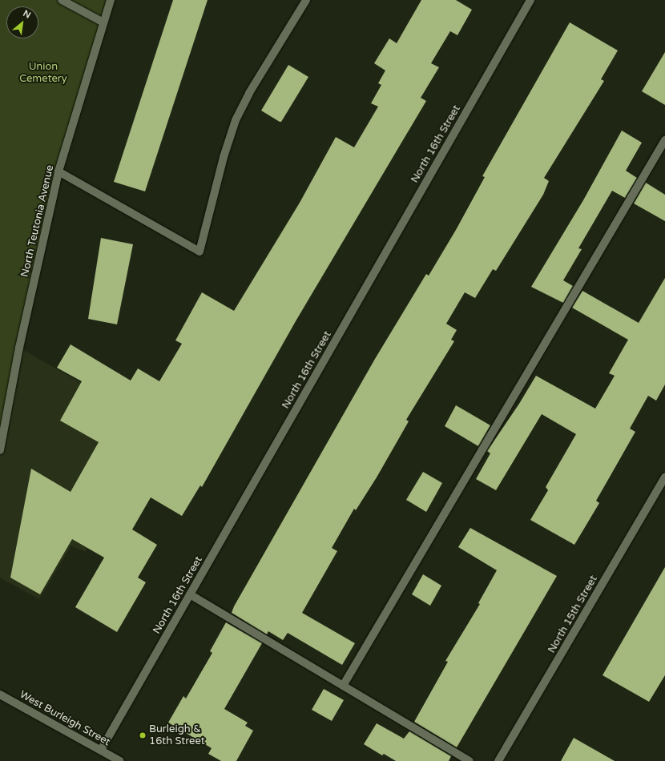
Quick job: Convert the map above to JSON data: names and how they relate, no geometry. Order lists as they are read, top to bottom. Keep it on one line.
{"streets":{"street":["North 16th Street","North Teutonia Avenue","North 15th Street","West Burleigh Street"]},"crossings":[["North 16th Street","West Burleigh Street"]],"parks":["Union Cemetery"],"places":["Burleigh & 16th Street"],"north":"top right"}
